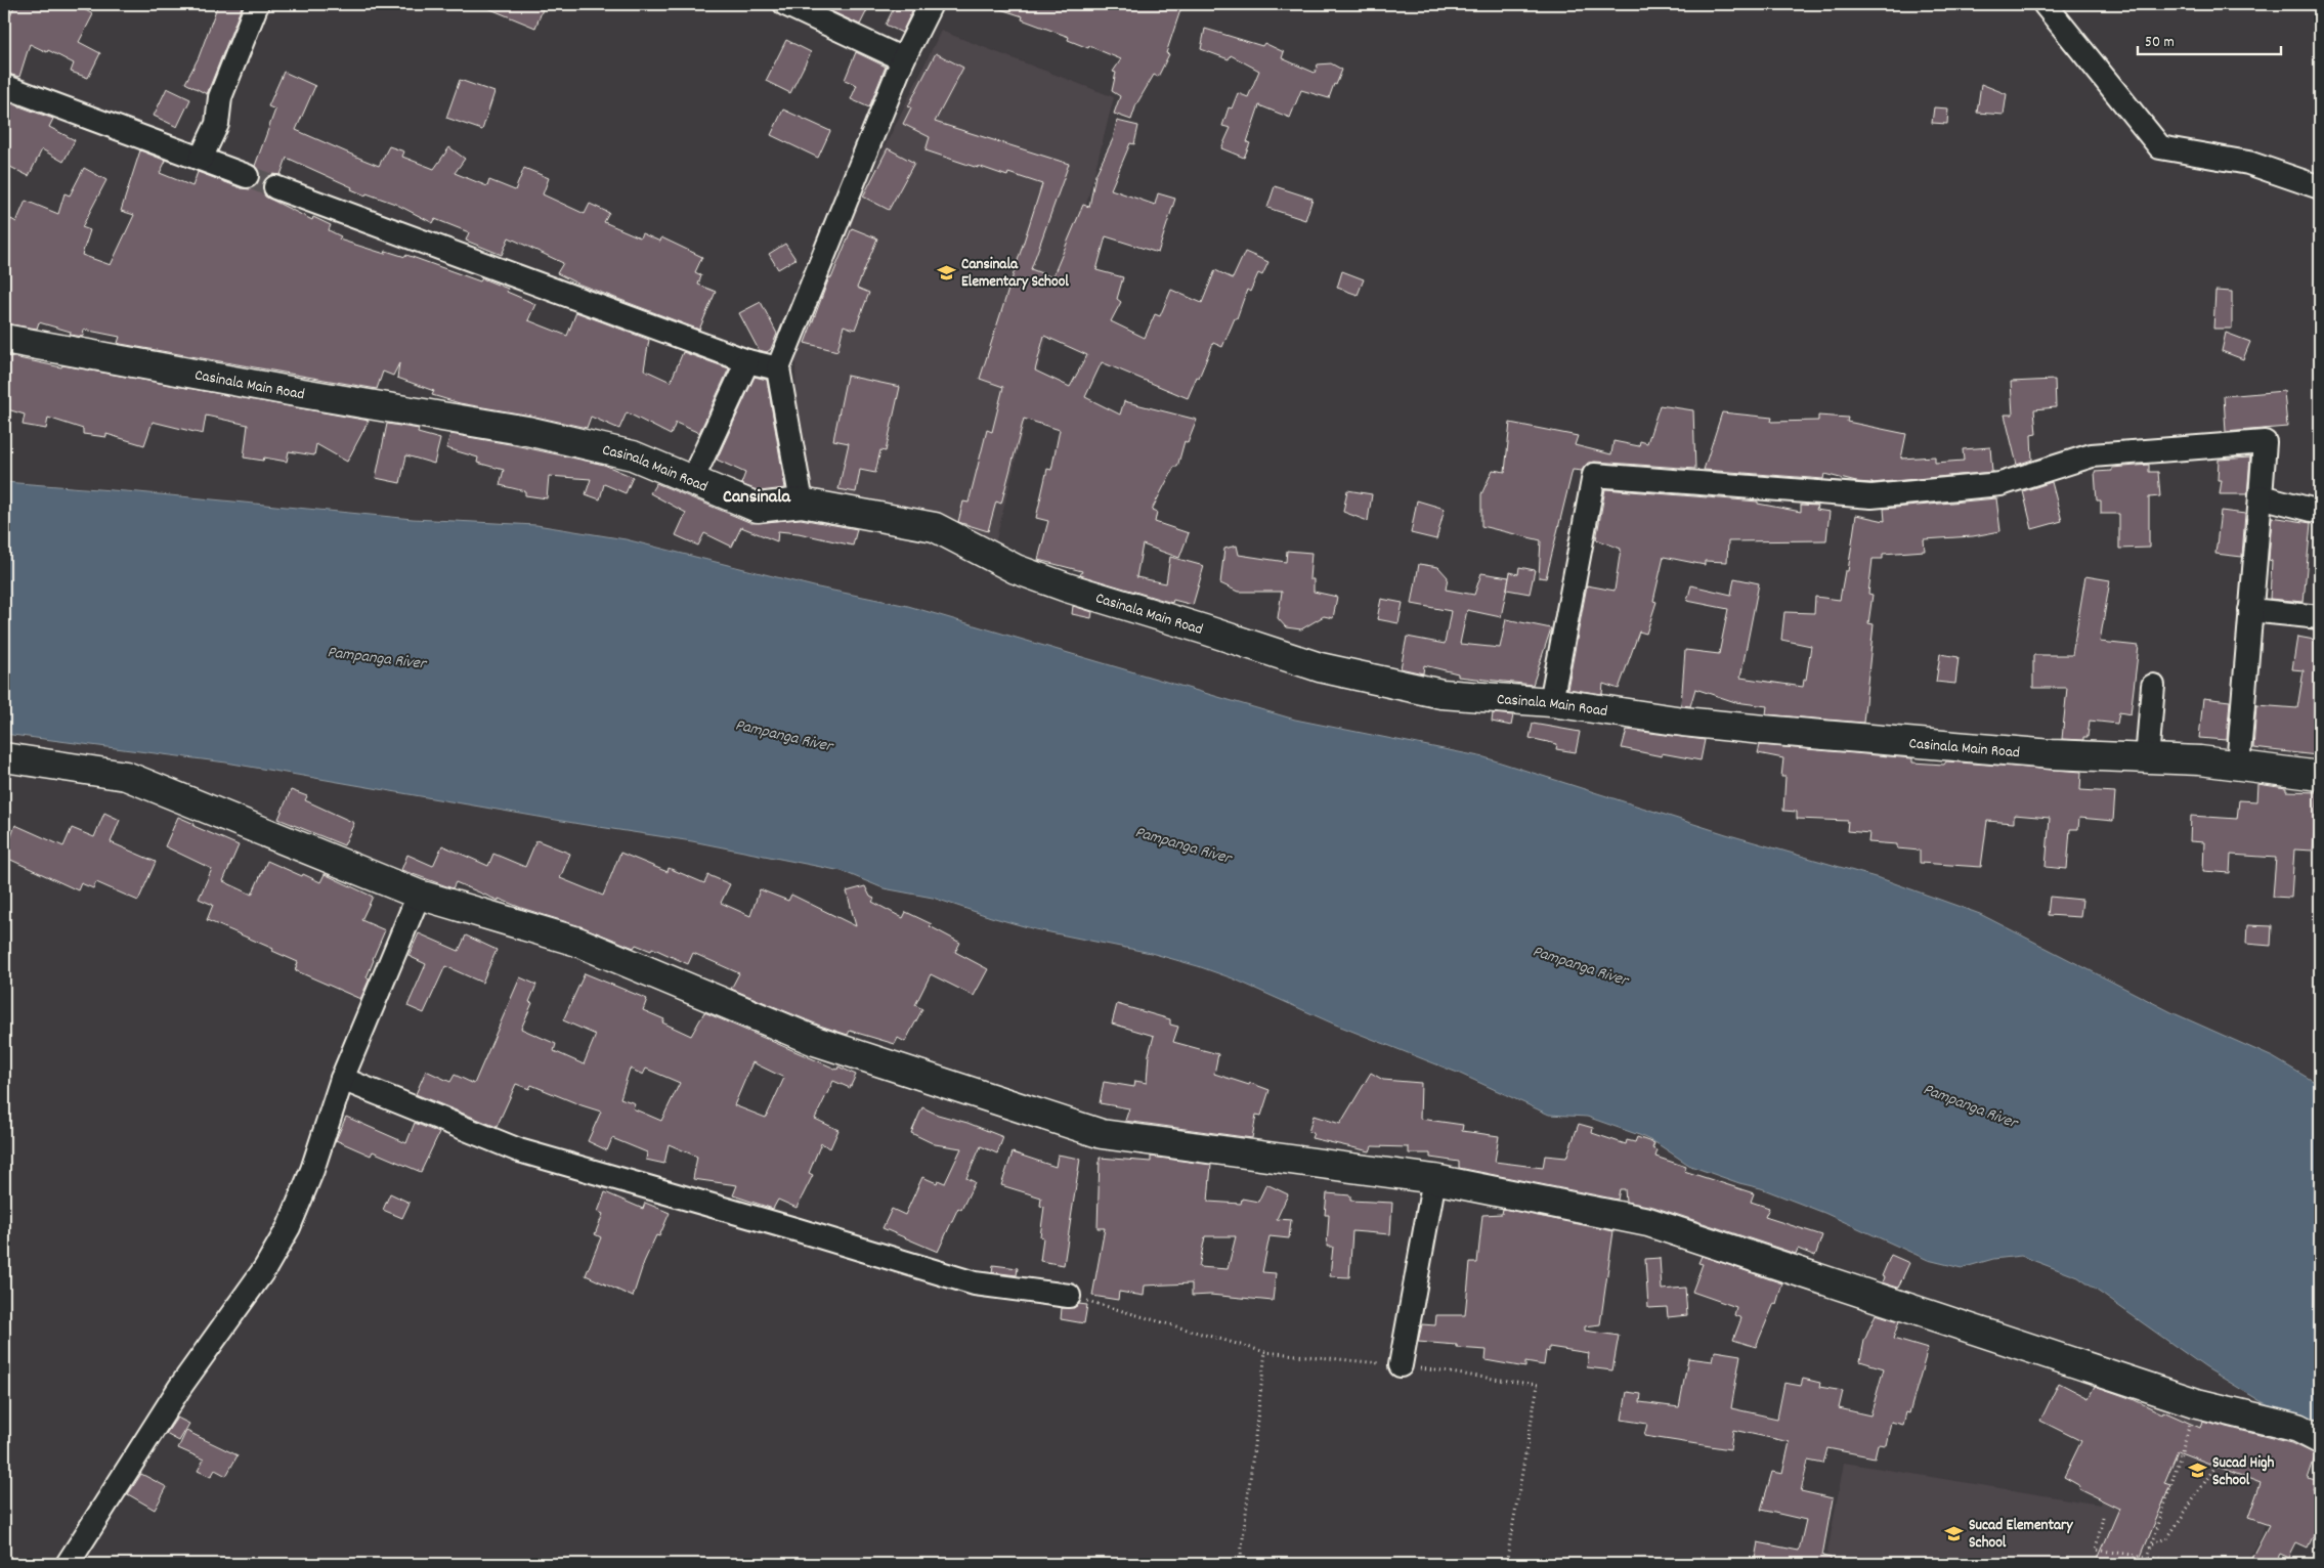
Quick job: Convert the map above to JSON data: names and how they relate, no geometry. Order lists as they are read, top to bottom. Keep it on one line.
{"streets":{"main road":["Casinala Main Road"]},"districts":["Cansinala"],"water":["Pampanga River"],"places":{"school or university":["Cansinala Elementary School","Sucad High School","Sucad Elementary School"]},"scale_bar":"50 m"}
